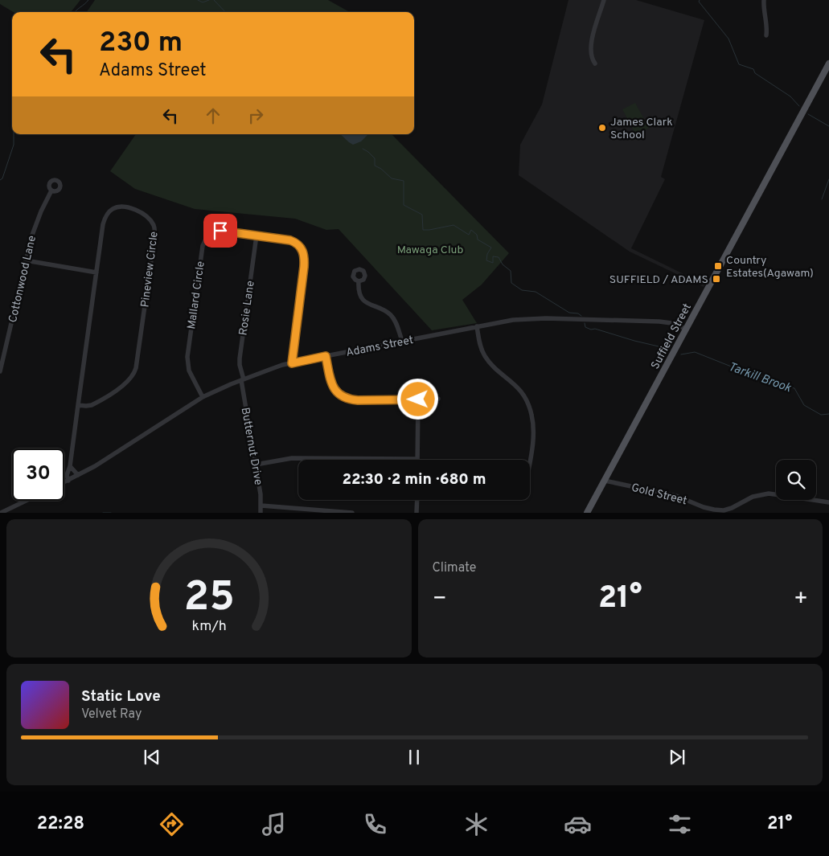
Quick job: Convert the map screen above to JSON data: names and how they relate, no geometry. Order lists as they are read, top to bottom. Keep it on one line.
{"streets":{"main road":["Suffield Street"],"street":["Pineview Circle","Cottonwood Lane","Mallard Circle","Rosie Lane","Adams Street","Butternut Drive","Gold Street"]},"crossings":[["Pineview Circle","Adams Street"],["Mallard Circle","Rosie Lane"],["Mallard Circle","Adams Street"],["Rosie Lane","Adams Street"],["Rosie Lane","Butternut Drive"],["Suffield Street","Adams Street"],["Suffield Street","Gold Street"],["Adams Street","Butternut Drive"]],"water":["Tarkill Brook"],"parks":["Mawaga Club"],"places":{"other":["James Clark School"],"transit":["Country Estates(Agawam)","SUFFIELD / ADAMS"]},"page":{"turn":["230 m","Adams Street"],"limit":"30","trip":"22:30 · 2 min · 680 m","tile":"Climate","heat":["−","21°","+"],"song":["Static Love","Velvet Ray"],"tabs":["22:28","21°"],"gauge":["25","km/h"]}}
